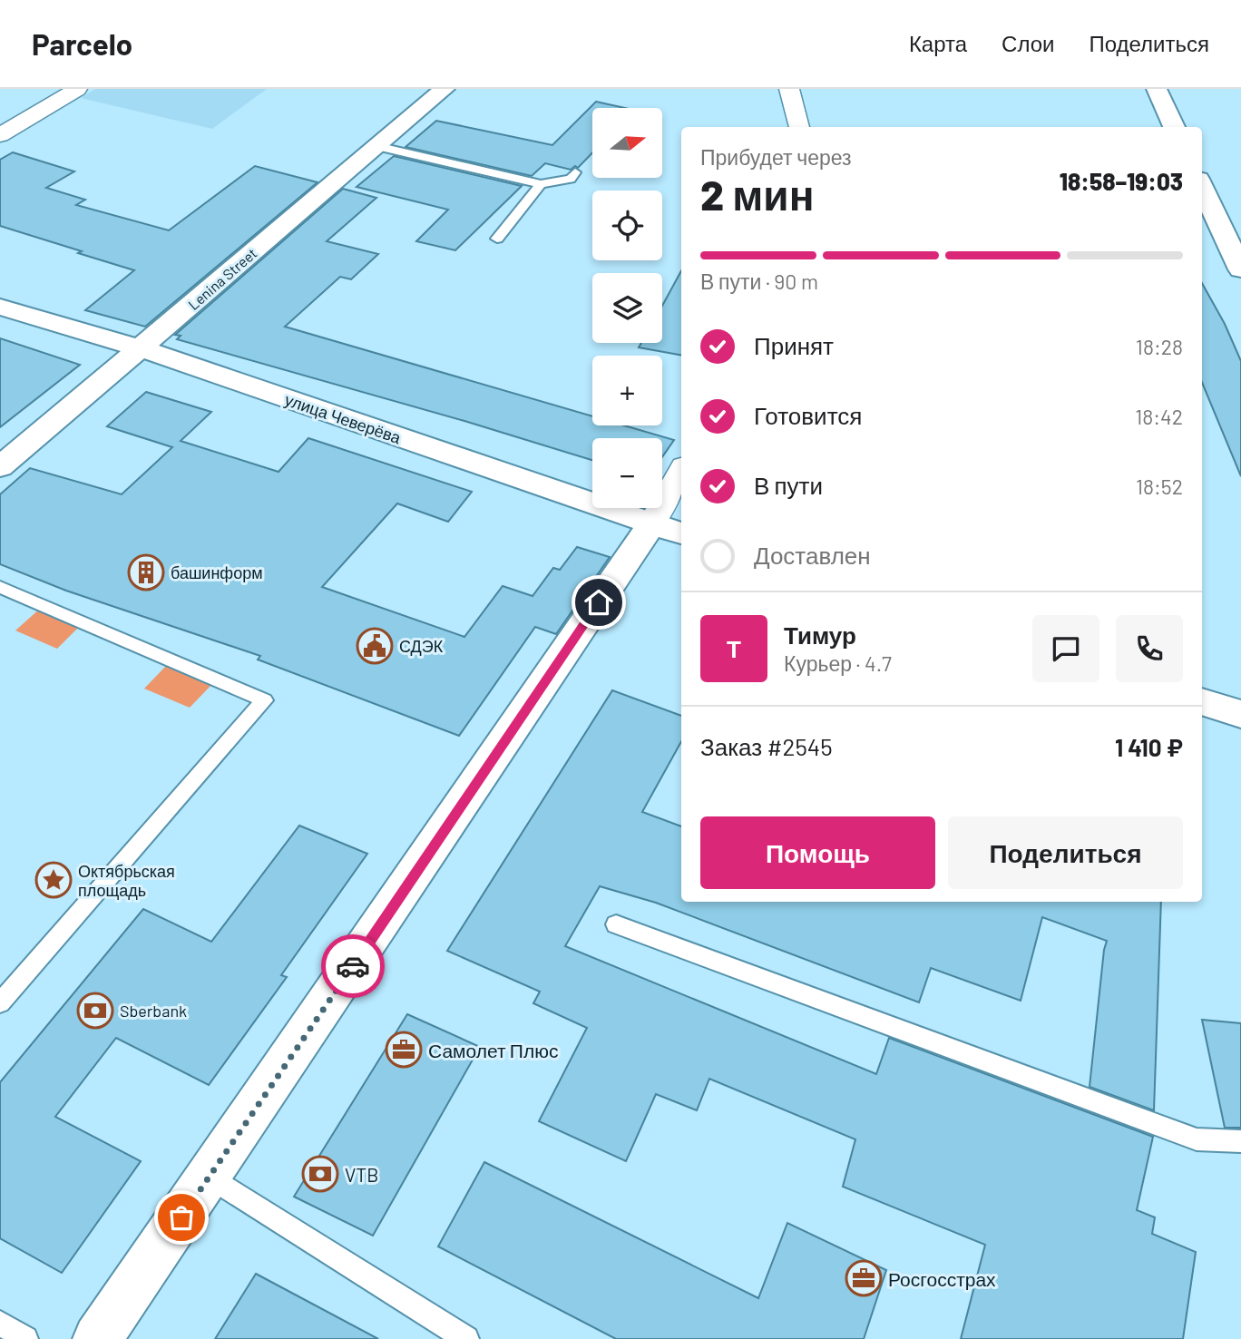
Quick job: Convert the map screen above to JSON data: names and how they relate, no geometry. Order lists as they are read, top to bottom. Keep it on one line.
{"streets":{"main road":["Lenina Street","улица Чеверёва"]},"crossings":[["Lenina Street","улица Чеверёва"]],"places":{"building":["башинформ"],"public building":["СДЭК"],"place":["Октябрьская площадь"],"bank":["Sberbank","VTB"],"office":["Самолет Плюс","Росгосстрах"]},"north":"right","page":{"header":"Parcelo","nav":["Карта","Слои","Поделиться"],"map_buttons":["+","−"],"heading":["2 мин","Прибудет через","18:58–19:03"],"panel":["Тимур","Курьер · 4.7","Заказ #2545","1 410 ₽"],"bar":"В пути · 90 m","list":[["Принят","18:28"],["Готовится","18:42"],["В пути","18:52"],"Доставлен"],"round":"Т","buttons":["Помощь","Поделиться"]}}
